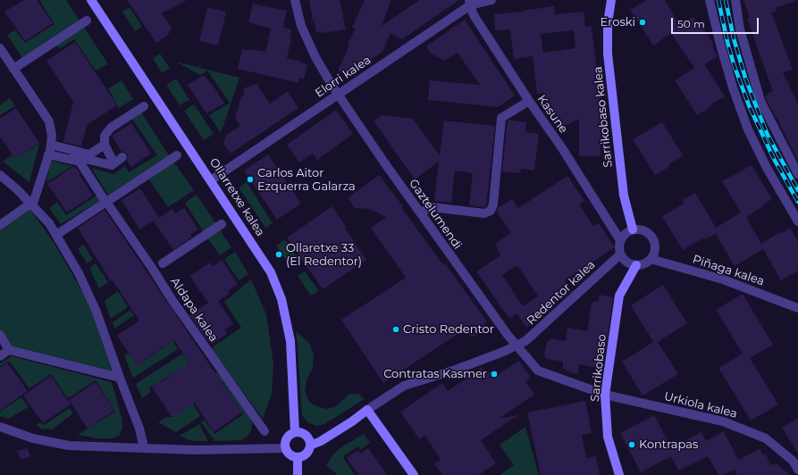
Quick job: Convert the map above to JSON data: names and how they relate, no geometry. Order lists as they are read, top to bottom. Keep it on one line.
{"streets":{"street":["Elorri kalea","Kasune","Sarrikobaso kalea","Ollarretxe kalea","Gaztelumendi","Piñaga kalea","Redentor kalea","Aldapa kalea","Sarrikobaso","Urkiola kalea"]},"crossings":[["Elorri kalea","Kasune"],["Elorri kalea","Ollarretxe kalea"],["Elorri kalea","Gaztelumendi"],["Kasune","Sarrikobaso kalea"],["Kasune","Piñaga kalea"],["Kasune","Redentor kalea"],["Kasune","Sarrikobaso"],["Sarrikobaso kalea","Piñaga kalea"],["Sarrikobaso kalea","Redentor kalea"],["Sarrikobaso kalea","Sarrikobaso"],["Gaztelumendi","Redentor kalea"],["Gaztelumendi","Sarrikobaso"],["Gaztelumendi","Urkiola kalea"],["Piñaga kalea","Redentor kalea"],["Piñaga kalea","Sarrikobaso"],["Redentor kalea","Sarrikobaso"],["Sarrikobaso","Urkiola kalea"]],"places":["Eroski","Carlos Aitor Ezquerra Galarza","Ollaretxe 33 (El Redentor)","Cristo Redentor","Contratas Kasmer","Kontrapas"],"scale_bar":"50 m"}
